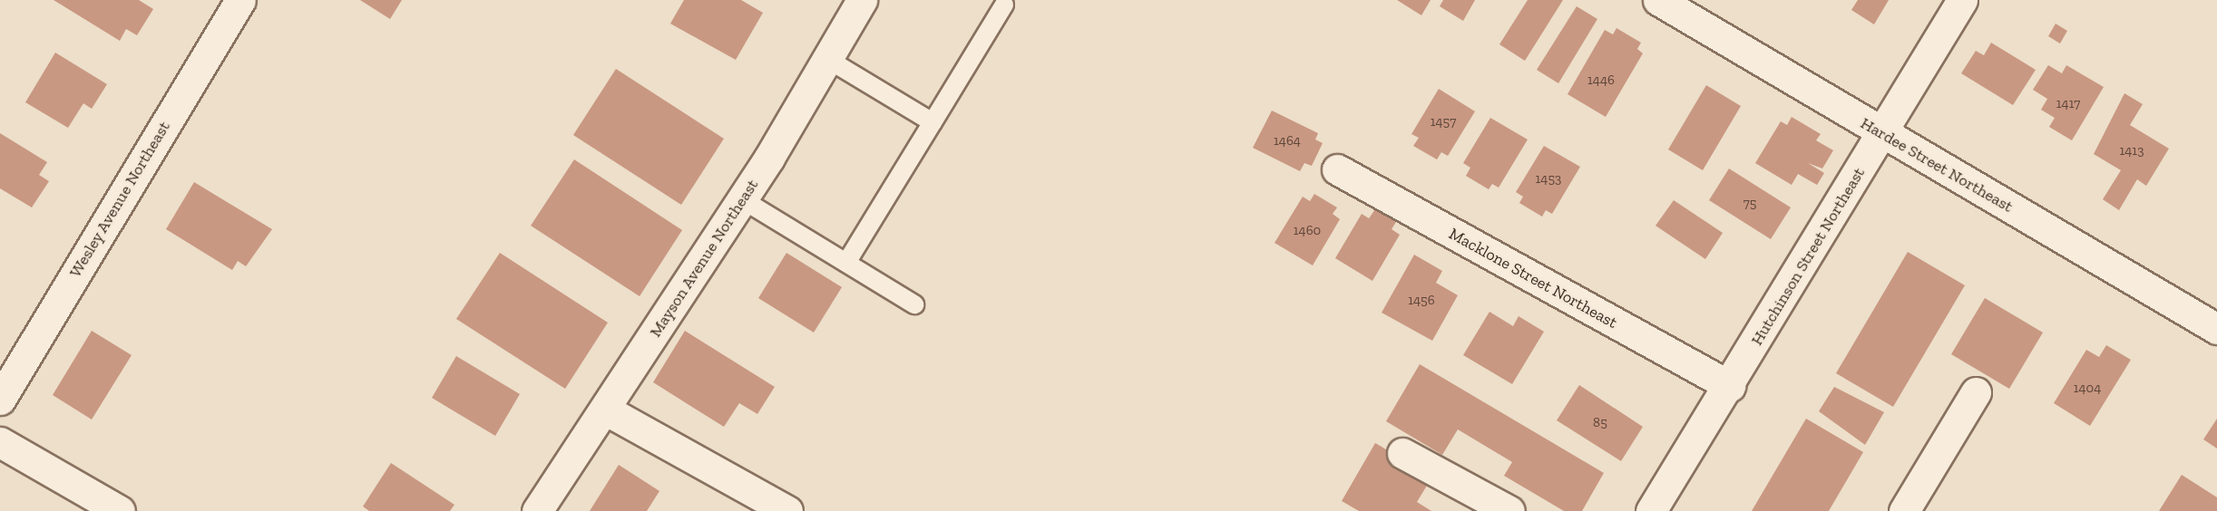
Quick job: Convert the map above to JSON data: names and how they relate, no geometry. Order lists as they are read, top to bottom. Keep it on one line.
{"streets":{"street":["Hardee Street Northeast","Wesley Avenue Northeast","Hutchinson Street Northeast","Mayson Avenue Northeast","Macklone Street Northeast"]},"crossings":[["Hardee Street Northeast","Hutchinson Street Northeast"],["Hutchinson Street Northeast","Macklone Street Northeast"]],"house_numbers":["1446","1417","1457","1464","1413","1453","75","1460","1456","1404","85"]}
